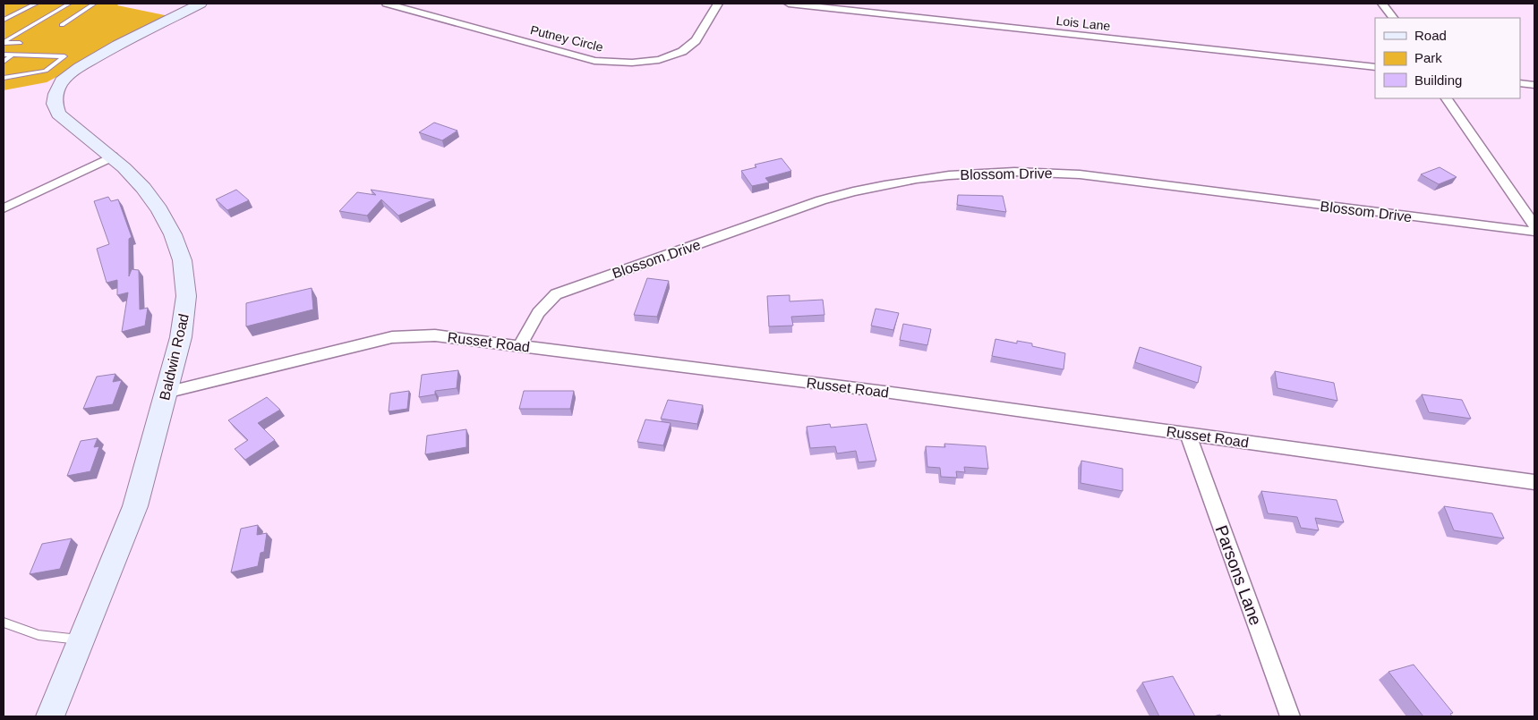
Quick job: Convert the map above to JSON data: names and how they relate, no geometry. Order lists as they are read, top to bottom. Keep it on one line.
{"streets":{"street":["Lois Lane","Putney Circle","Blossom Drive","Russet Road","Baldwin Road","Parsons Lane"]},"crossings":[["Blossom Drive","Russet Road"],["Russet Road","Baldwin Road"],["Russet Road","Parsons Lane"]],"legend":["Road","Park","Building"]}
